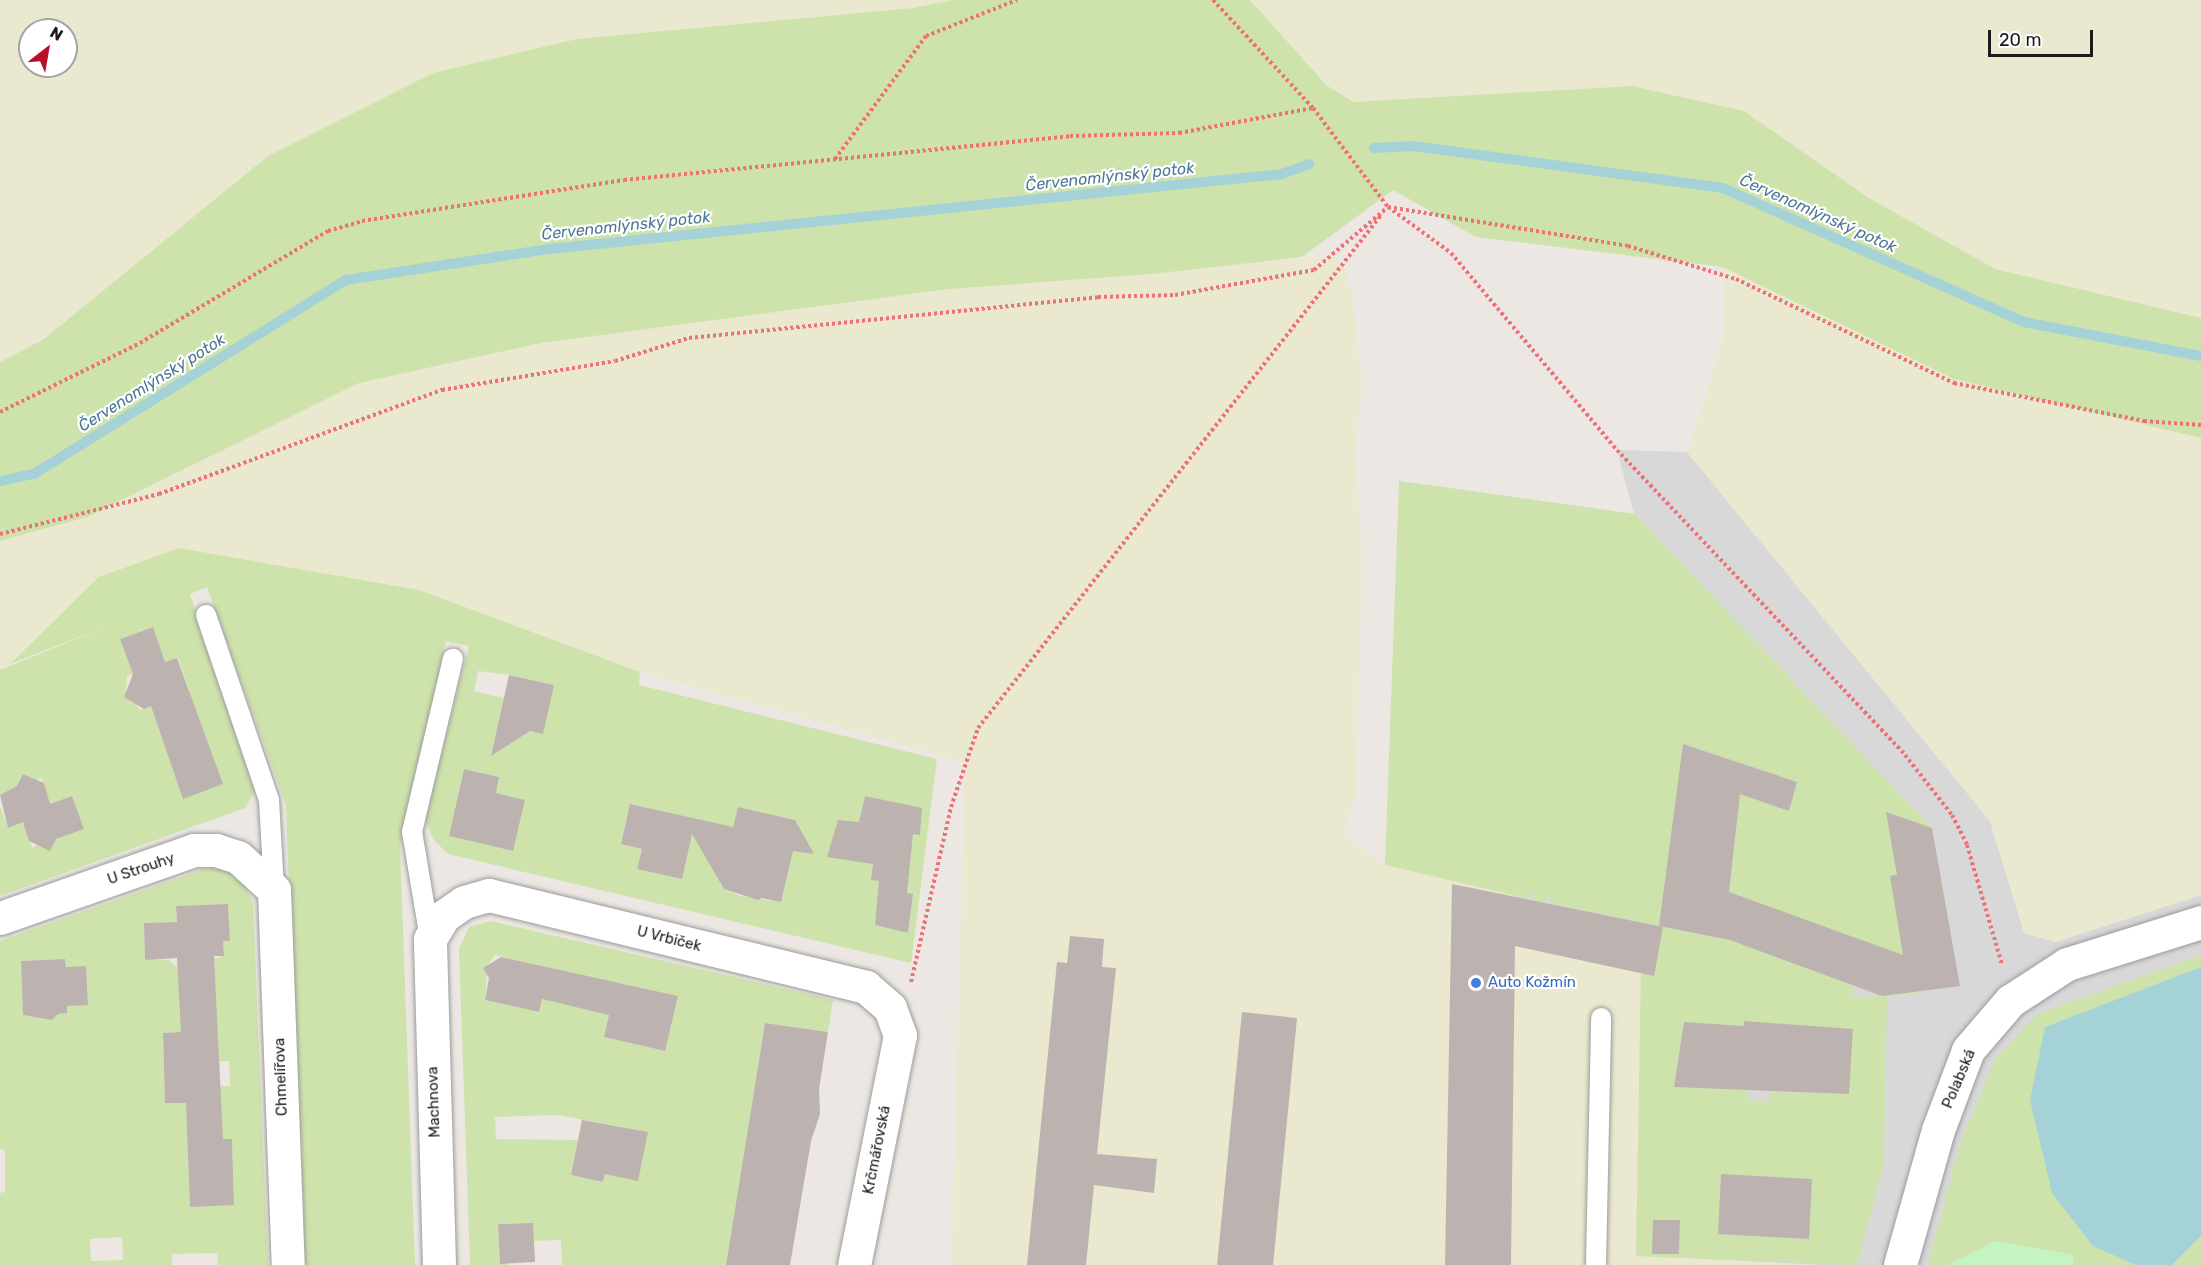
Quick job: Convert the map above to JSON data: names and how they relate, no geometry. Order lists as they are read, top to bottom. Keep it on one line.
{"streets":{"street":["U Strouhy","U Vrbiček","Chmelířova","Polabská","Machnova","Krčmářovská"]},"crossings":[["U Strouhy","Chmelířova"],["U Vrbiček","Machnova"],["U Vrbiček","Krčmářovská"]],"water":["Červenomlýnský potok"],"places":["Auto Kožmín"],"scale_bar":"20 m","north":"top right"}
